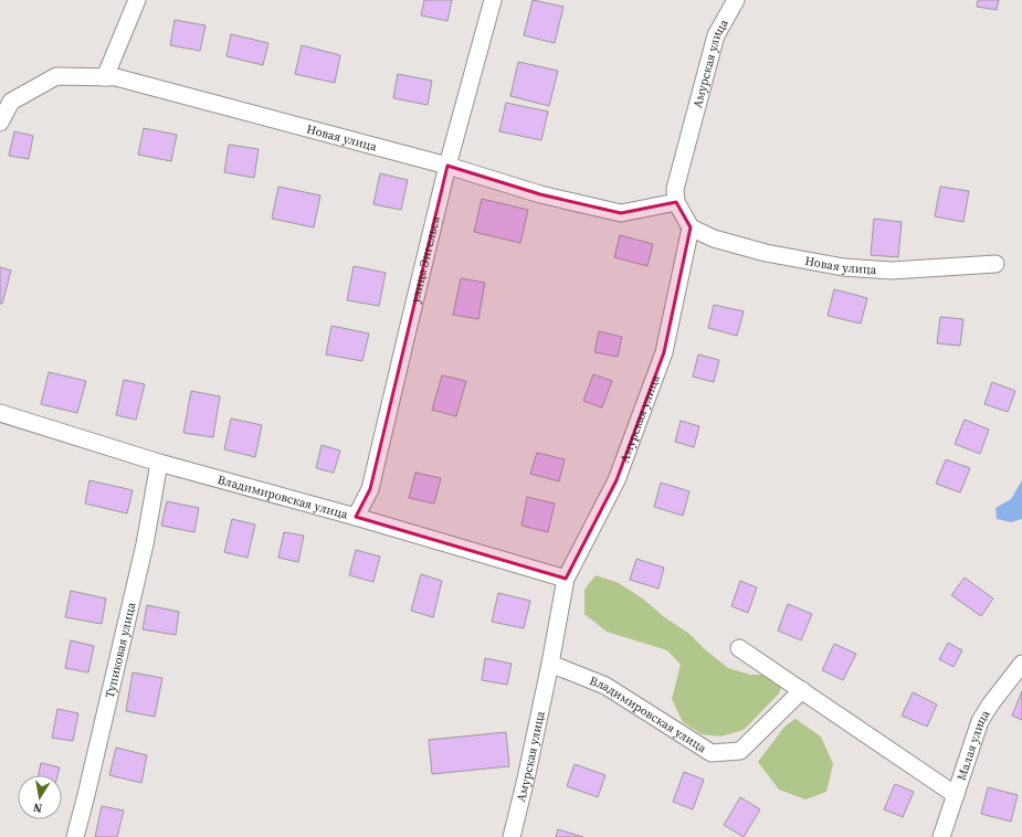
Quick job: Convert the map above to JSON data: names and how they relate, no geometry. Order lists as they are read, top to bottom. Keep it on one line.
{"streets":{"street":["Амурская улица","Новая улица","улица Энгельса","Владимировская улица","Тупиковая улица","Малая улица"]},"crossings":[["Амурская улица","Новая улица"],["Амурская улица","Владимировская улица"],["Новая улица","улица Энгельса"],["улица Энгельса","Владимировская улица"],["Владимировская улица","Тупиковая улица"]],"north":"bottom"}
